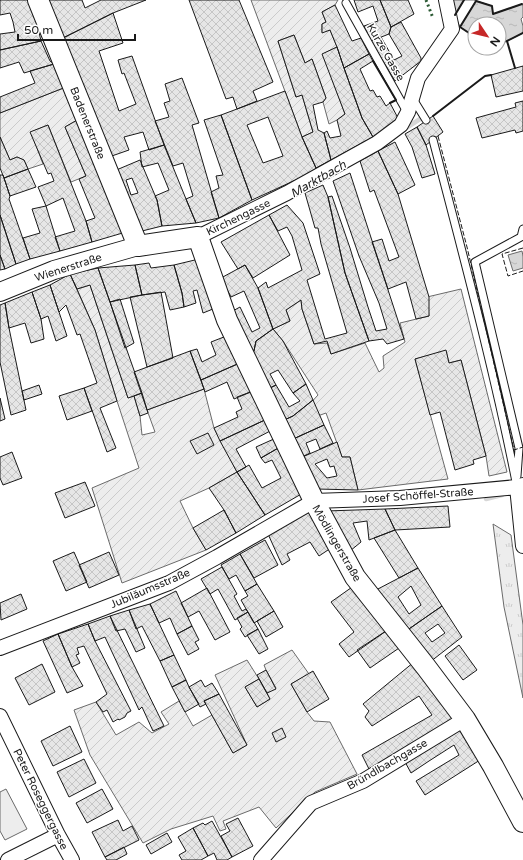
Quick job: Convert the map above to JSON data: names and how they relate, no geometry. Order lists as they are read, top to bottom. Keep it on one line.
{"streets":{"main road":["Badenerstraße","Mödlingerstraße"],"street":["Kirchengasse","Wienerstraße","Josef Schöffel-Straße","Jubiläumsstraße","Bründlbachgasse","Peter Roseggergasse"],"lane":["Kurze Gasse"]},"crossings":[["Kurze Gasse","Kirchengasse"],["Badenerstraße","Wienerstraße"],["Kirchengasse","Mödlingerstraße"],["Josef Schöffel-Straße","Mödlingerstraße"],["Josef Schöffel-Straße","Jubiläumsstraße"],["Mödlingerstraße","Jubiläumsstraße"],["Mödlingerstraße","Bründlbachgasse"]],"water":["Marktbach"],"scale_bar":"50 m","north":"bottom right"}
